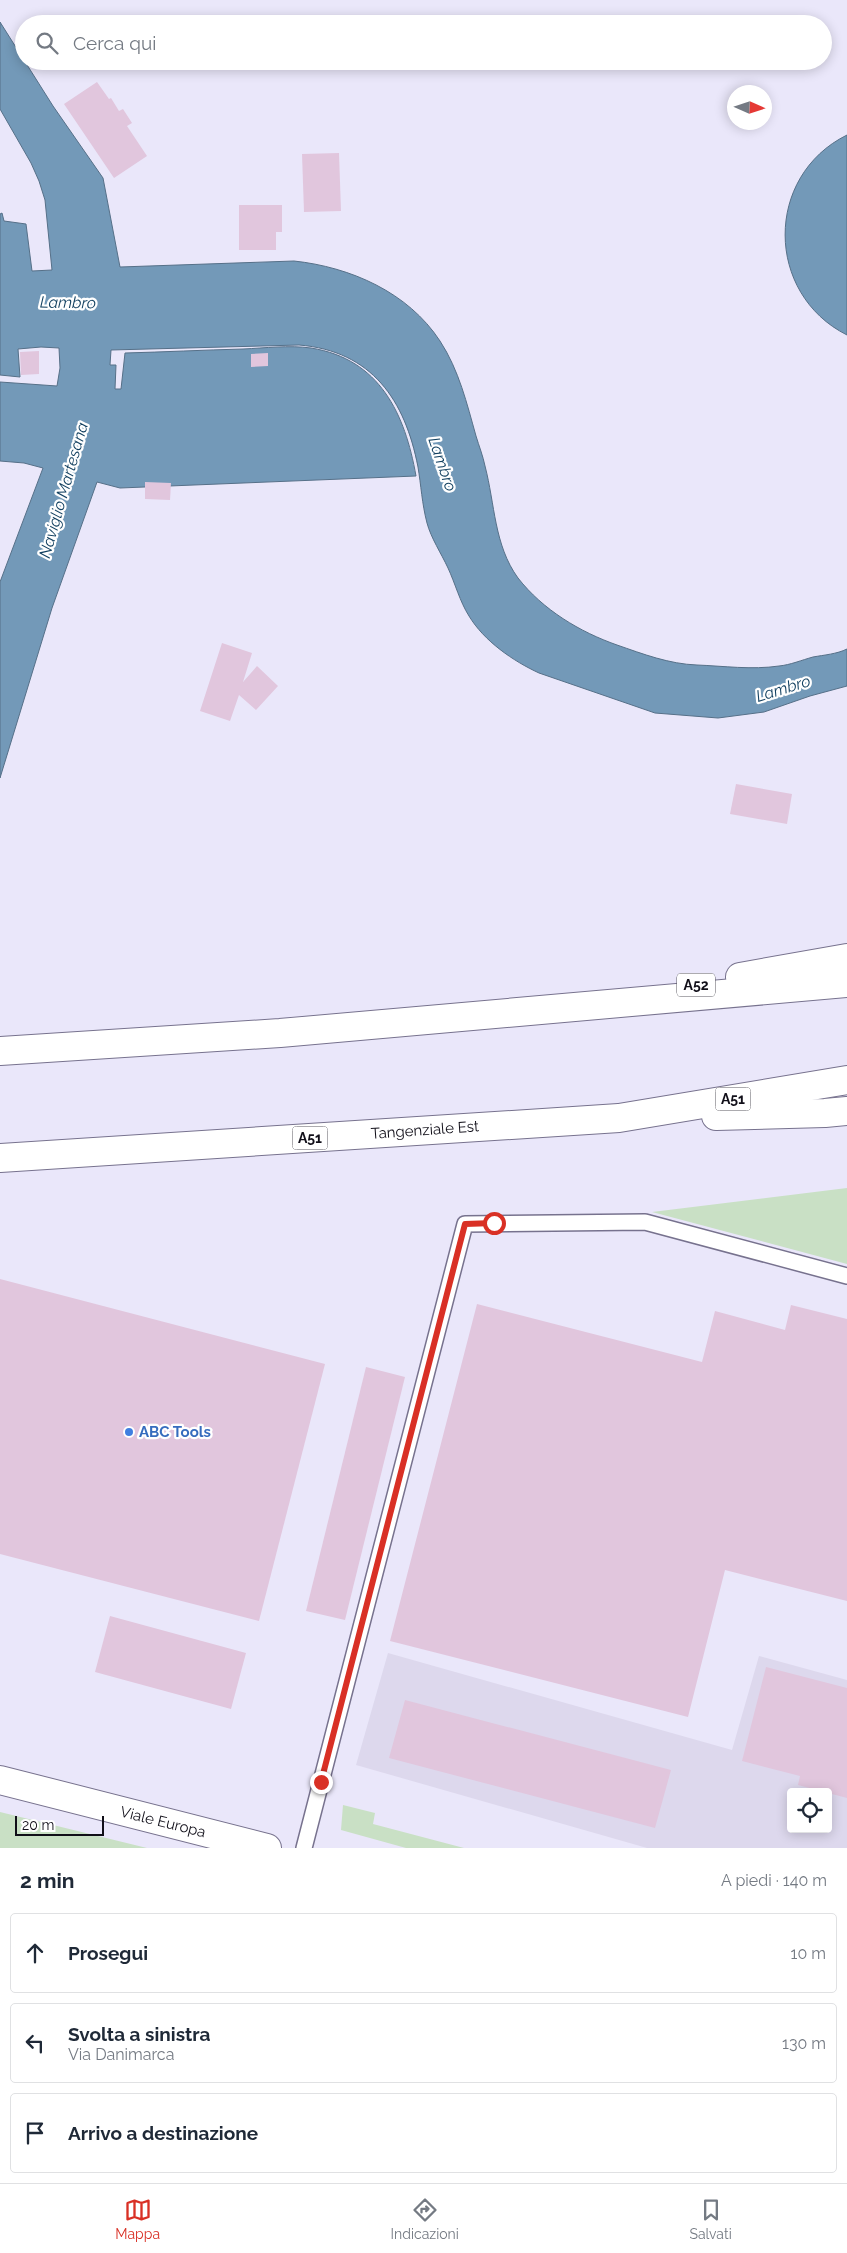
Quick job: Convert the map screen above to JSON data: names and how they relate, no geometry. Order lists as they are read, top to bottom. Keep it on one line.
{"streets":{"main road":["A52","A51","Tangenziale Est","Viale Europa"]},"water":["Lambro","Naviglio Martesana"],"places":["ABC Tools"],"scale_bar":"20 m","north":"right","page":{"search":"Cerca qui","scale":"20 m","heading":["2 min","A piedi · 140 m"],"list":[["Prosegui","10 m"],["Svolta a sinistra","Via Danimarca","130 m"],"Arrivo a destinazione"],"nav":["Mappa","Indicazioni","Salvati"]}}
